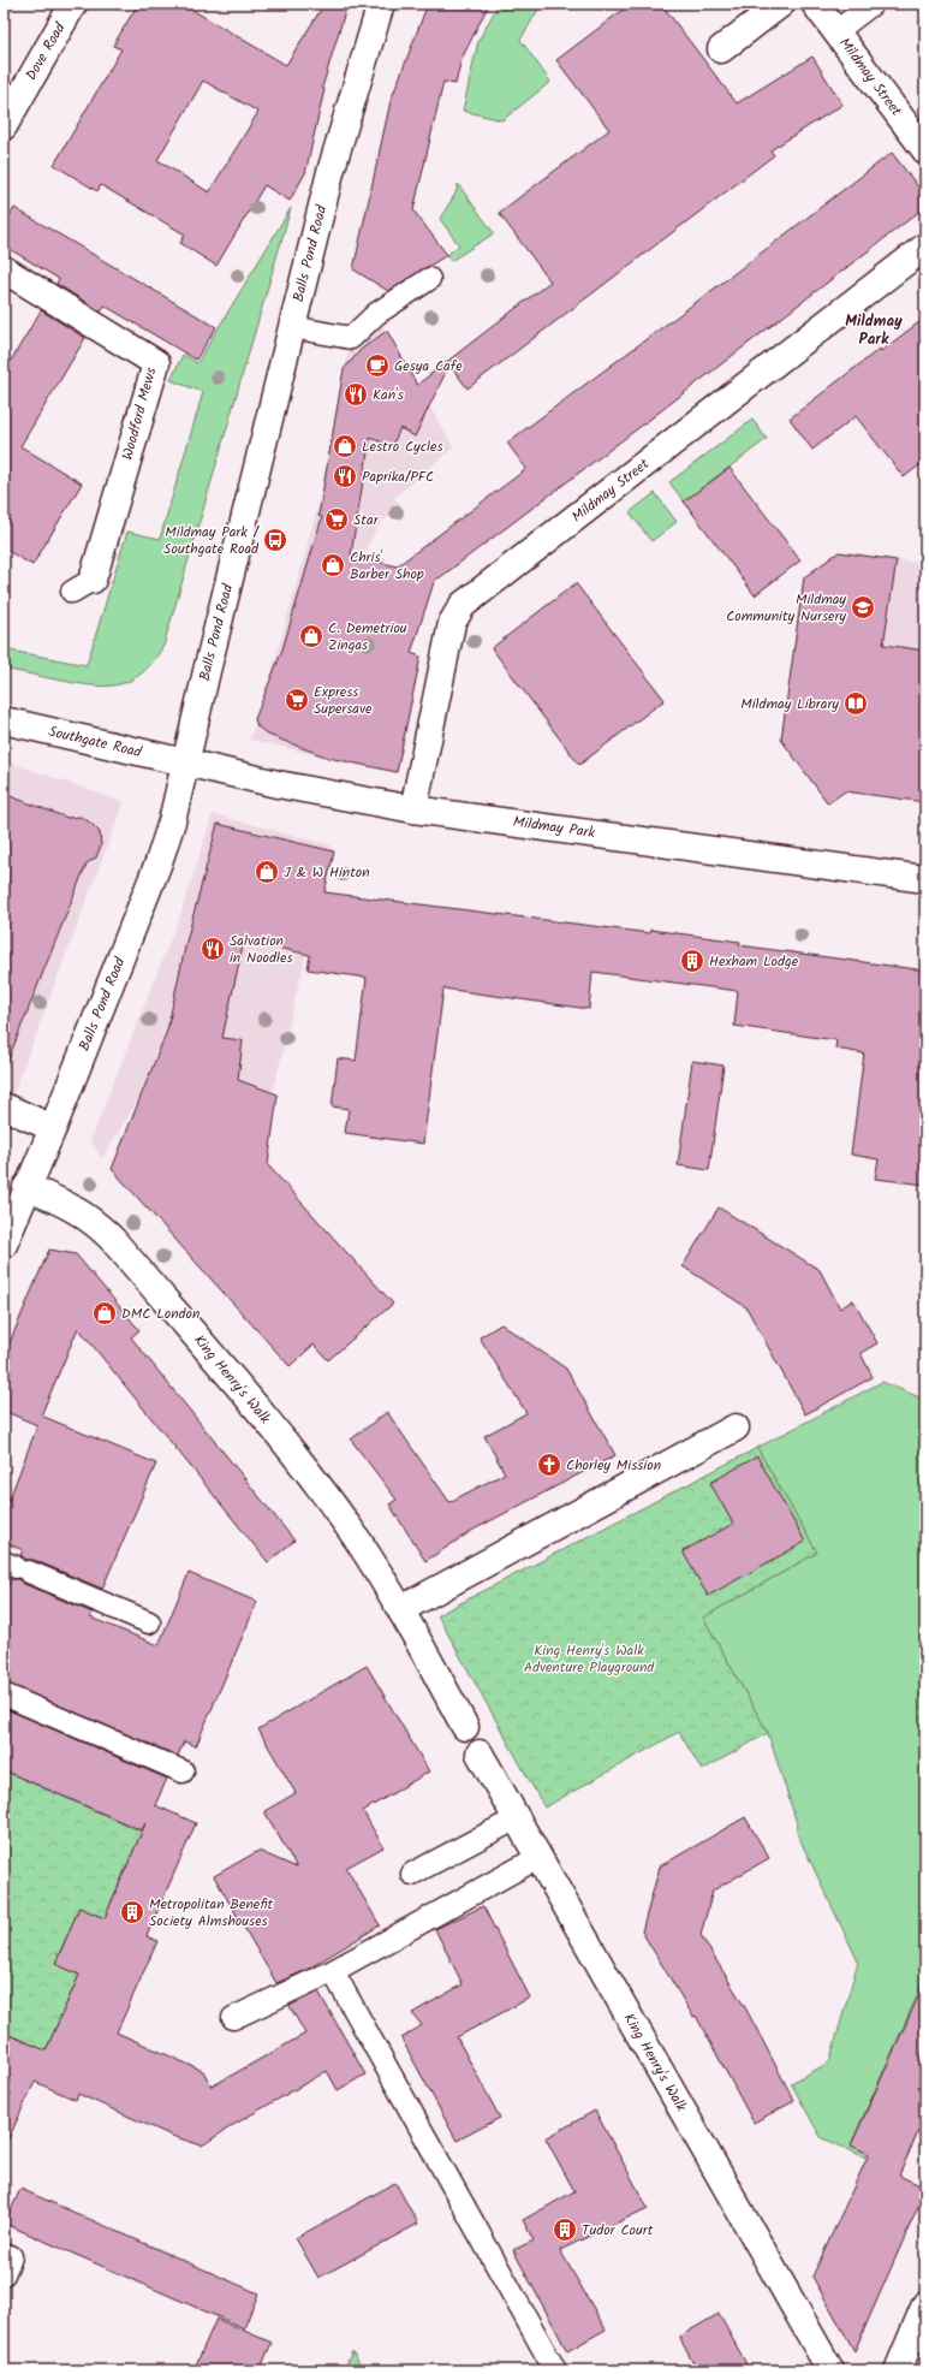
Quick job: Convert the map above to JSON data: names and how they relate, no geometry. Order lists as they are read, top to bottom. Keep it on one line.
{"streets":{"street":["Dove Road","Mildmay Street","Balls Pond Road","Woodford Mews","Southgate Road","Mildmay Park","King Henry's Walk"]},"crossings":[["Mildmay Street","Mildmay Park"],["Balls Pond Road","Southgate Road"],["Balls Pond Road","Mildmay Park"],["Balls Pond Road","King Henry's Walk"],["Southgate Road","Mildmay Park"]],"districts":["Mildmay Park"],"parks":["King Henry's Walk Adventure Playground"],"places":{"cafe":["Gesya Cafe"],"restaurant":["Kan's","Paprika/PFC","Salvation in Noodles"],"shop":["Lestro Cycles","Chris' Barber Shop","C. Demetriou Zingas","J & W Hinton","DMC London"],"supermarket":["Star","Express Supersave"],"bus stop":["Mildmay Park / Southgate Road"],"school or university":["Mildmay Community Nursery"],"library":["Mildmay Library"],"building":["Hexham Lodge","Metropolitan Benefit Society Almshouses","Tudor Court"],"church":["Chorley Mission"]}}
